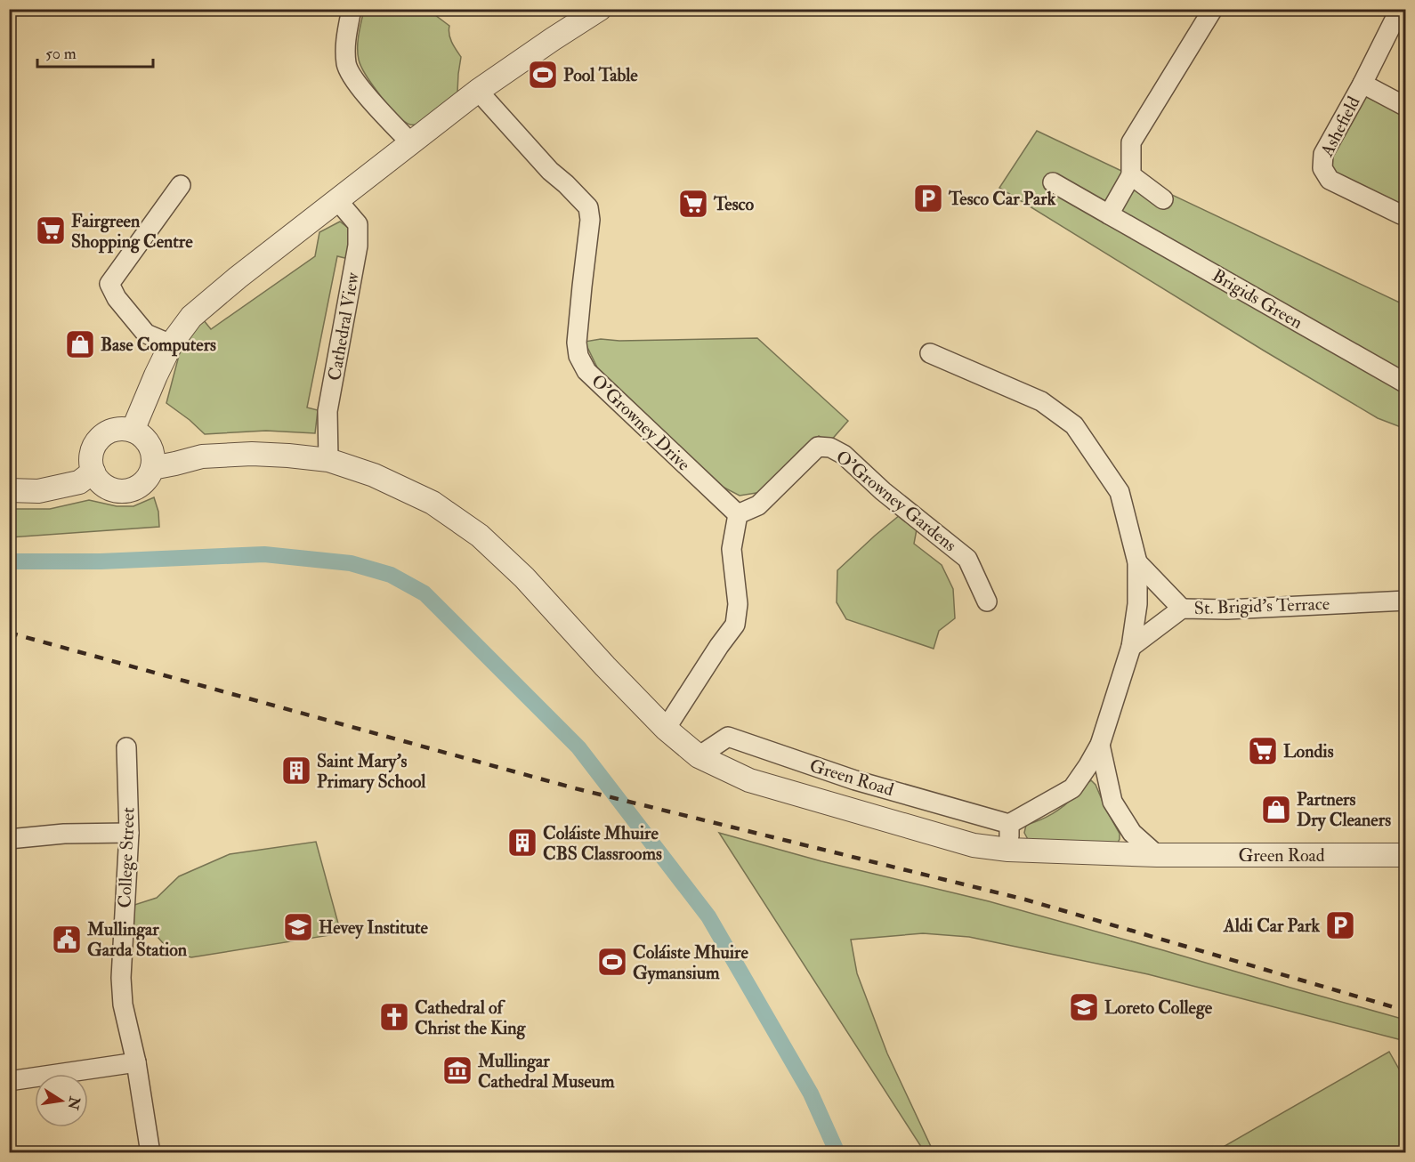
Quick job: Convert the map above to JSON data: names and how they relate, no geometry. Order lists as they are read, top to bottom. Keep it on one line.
{"streets":{"street":["Ashefield","Brigids Green","Cathedral View","O'Growney Drive","O'Growney Gardens","St. Brigid's Terrace","Green Road","College Street"]},"crossings":[["O'Growney Drive","O'Growney Gardens"]],"places":{"sports":["Pool Table","Coláiste Mhuire Gymansium"],"parking":["Tesco Car Park","Aldi Car Park"],"supermarket":["Tesco","Fairgreen Shopping Centre","Londis"],"shop":["Base Computers","Partners Dry Cleaners"],"building":["Saint Mary's Primary School","Coláiste Mhuire CBS Classrooms"],"school or university":["Hevey Institute","Loreto College"],"public building":["Mullingar Garda Station"],"church":["Cathedral of Christ the King"],"museum":["Mullingar Cathedral Museum"]},"scale_bar":"50 m","north":"right"}
